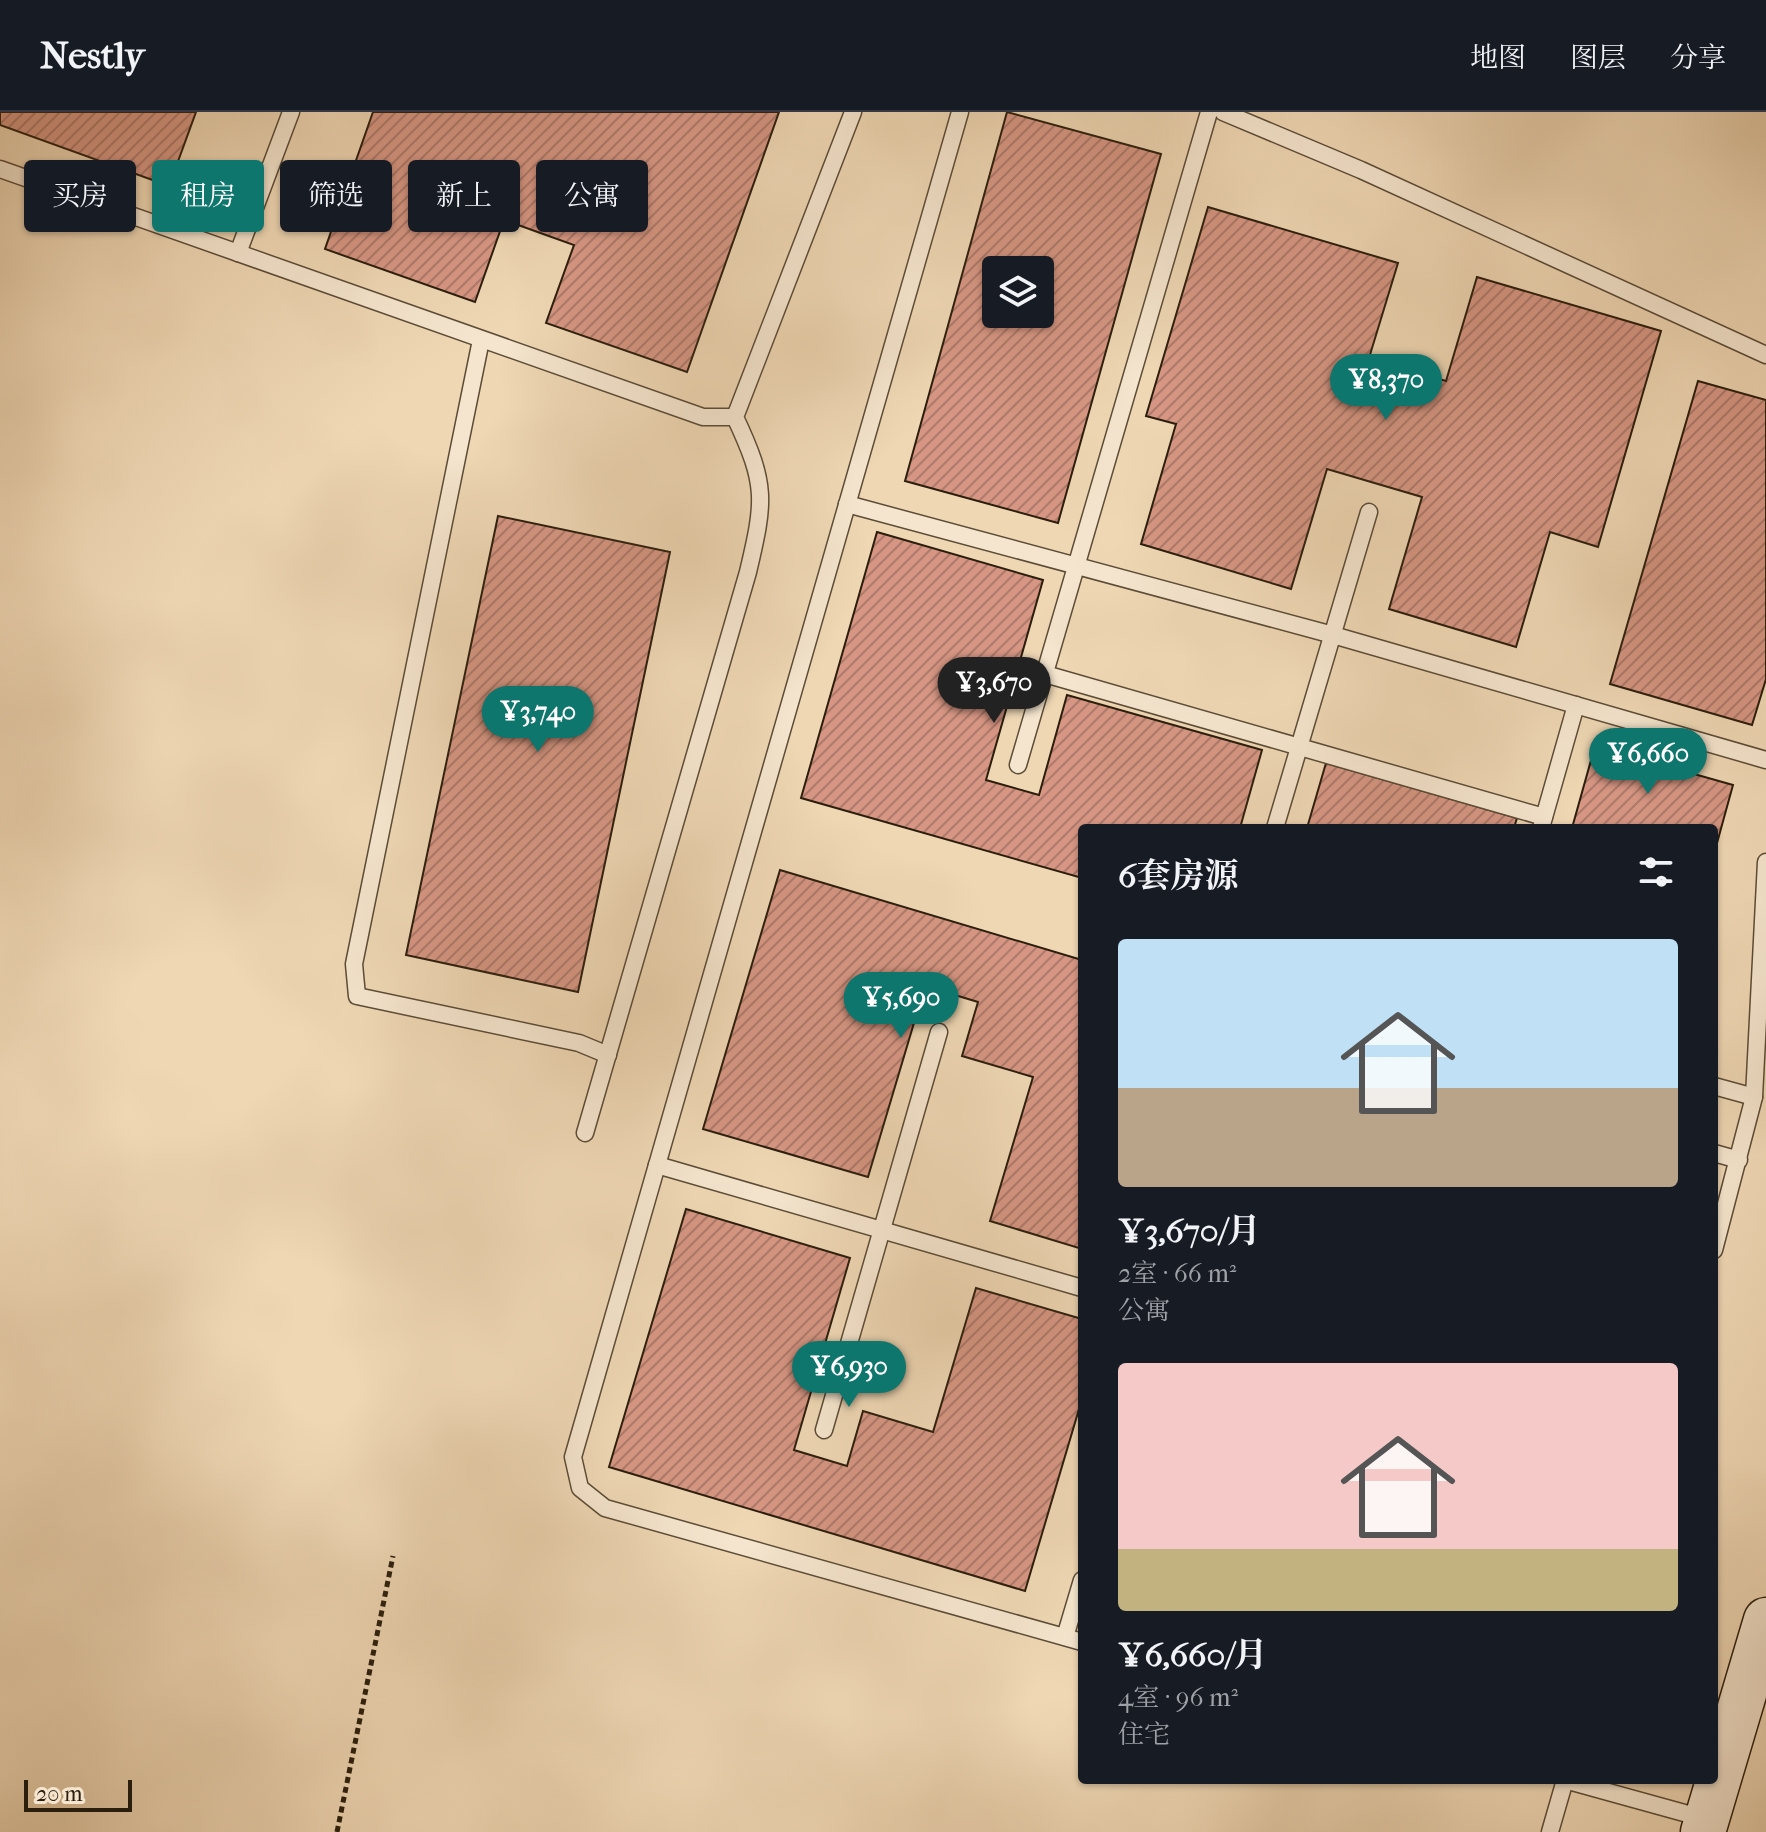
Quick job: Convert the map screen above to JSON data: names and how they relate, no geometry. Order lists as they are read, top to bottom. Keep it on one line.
{"scale_bar":"20 m","page":{"header":"Nestly","nav":["地图","图层","分享"],"chip":["买房","租房","筛选","新上","公寓"],"price":["¥8,370","¥3,670","¥3,740","¥6,660","¥5,690","¥6,930"],"heading":"6套房源","list":[{"name":"¥3,670/月","note":"2室 · 66 m² · 公寓"},{"name":"¥6,660/月","note":"4室 · 96 m² · 住宅"}],"scale":"20 m"}}
